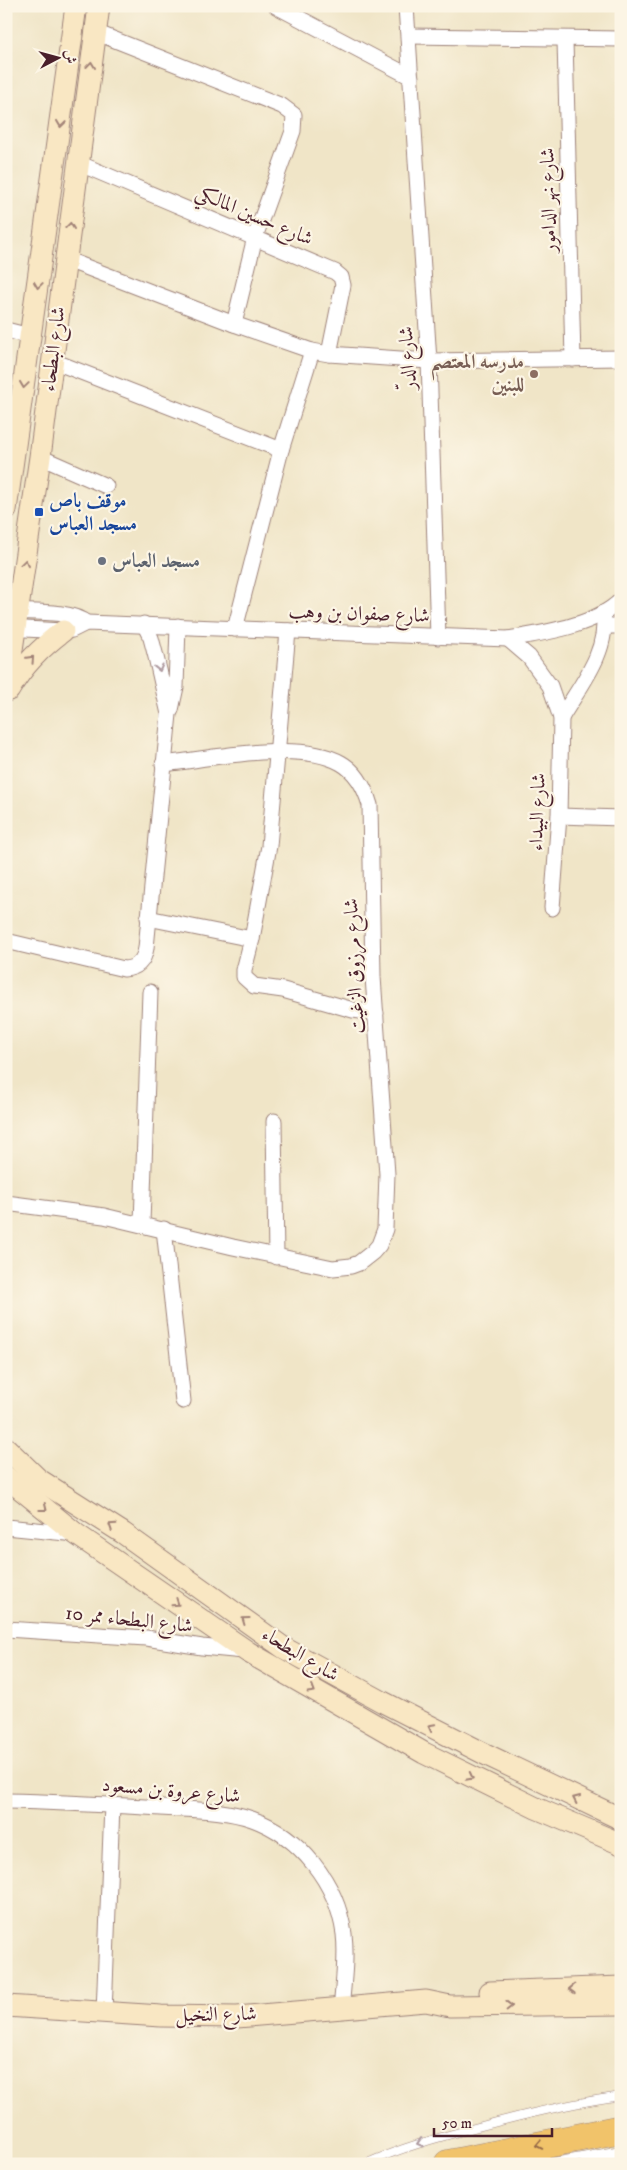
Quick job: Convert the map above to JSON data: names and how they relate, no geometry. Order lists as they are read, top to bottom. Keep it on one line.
{"streets":{"street":["شارع نهر الدامور","شارع حسين المالكي","شارع البطحاء","شارع الدرّ","شارع صفوان بن وهب","شارع البيداء","شارع مرزوق الزغيت","شارع البطحاء ممر 10","شارع عروة بن مسعود","شارع النخيل"]},"crossings":[["شارع حسين المالكي","شارع البطحاء"],["شارع البطحاء","شارع صفوان بن وهب"],["شارع البطحاء","شارع البطحاء ممر 10"],["شارع الدرّ","شارع صفوان بن وهب"],["شارع صفوان بن وهب","شارع البيداء"],["شارع عروة بن مسعود","شارع النخيل"]],"places":{"other":["مدرسه المعتصم للبنين","مسجد العباس"],"transit":["موقف باص مسجد العباس"]},"scale_bar":"50 m","north":"right"}
